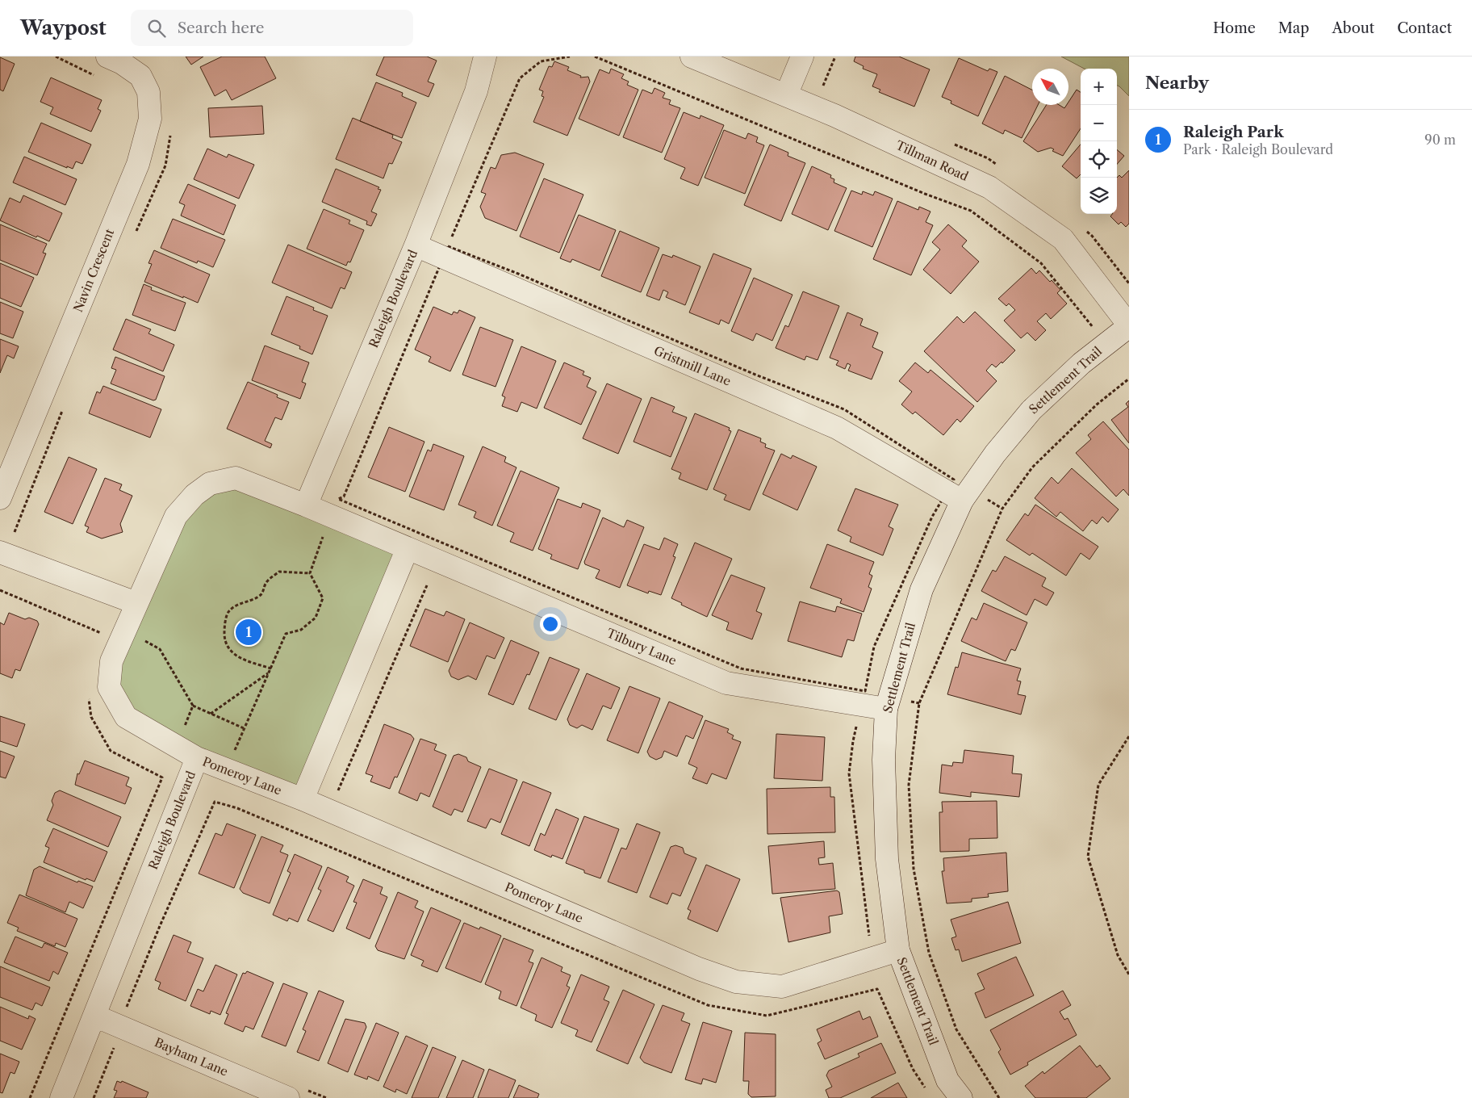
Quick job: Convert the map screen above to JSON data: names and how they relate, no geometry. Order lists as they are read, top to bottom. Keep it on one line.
{"streets":{"street":["Tillman Road","Navin Crescent","Raleigh Boulevard","Gristmill Lane","Settlement Trail","Tilbury Lane","Pomeroy Lane","Bayham Lane"]},"crossings":[["Tillman Road","Settlement Trail"],["Raleigh Boulevard","Gristmill Lane"],["Raleigh Boulevard","Tilbury Lane"],["Raleigh Boulevard","Pomeroy Lane"],["Raleigh Boulevard","Bayham Lane"],["Gristmill Lane","Settlement Trail"],["Settlement Trail","Tilbury Lane"],["Settlement Trail","Pomeroy Lane"]],"north":"top left","page":{"header":"Waypost","search":"Search here","nav":["Home","Map","About","Contact"],"heading":"Nearby","map_buttons":["+","−"],"list":[{"mark":"1","name":"Raleigh Park","note":"Park · Raleigh Boulevard","value":"90 m"}],"pins":"1"}}
